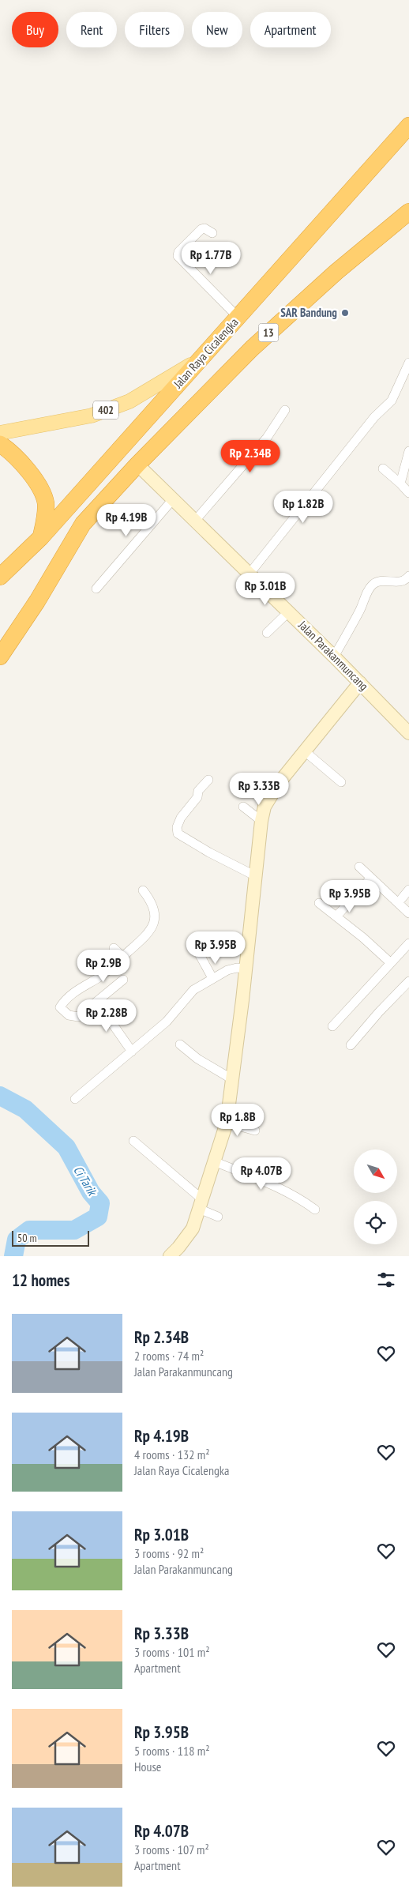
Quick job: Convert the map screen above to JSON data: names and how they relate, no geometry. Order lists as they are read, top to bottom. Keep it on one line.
{"streets":{"highway":["13","Jalan Raya Cicalengka"],"main road":["402"],"street":["Jalan Parakanmuncang"]},"crossings":[["13","Jalan Parakanmuncang"],["Jalan Raya Cicalengka","402"]],"water":["Ci Tarik"],"places":["SAR Bandung"],"scale_bar":"50 m","north":"bottom right","page":{"chip":["Buy","Rent","Filters","New","Apartment"],"price":["Rp 1.77B","Rp 2.34B","Rp 1.82B","Rp 4.19B","Rp 3.01B","Rp 3.33B","Rp 3.95B","Rp 3.95B","Rp 2.9B","Rp 2.28B","Rp 1.8B","Rp 4.07B"],"scale":"50 m","heading":"12 homes","list":[{"name":"Rp 2.34B","note":"2 rooms · 74 m² · Jalan Parakanmuncang"},{"name":"Rp 4.19B","note":"4 rooms · 132 m² · Jalan Raya Cicalengka"},{"name":"Rp 3.01B","note":"3 rooms · 92 m² · Jalan Parakanmuncang"},{"name":"Rp 3.33B","note":"3 rooms · 101 m² · Apartment"},{"name":"Rp 3.95B","note":"5 rooms · 118 m² · House"},{"name":"Rp 4.07B","note":"3 rooms · 107 m² · Apartment"}]}}
